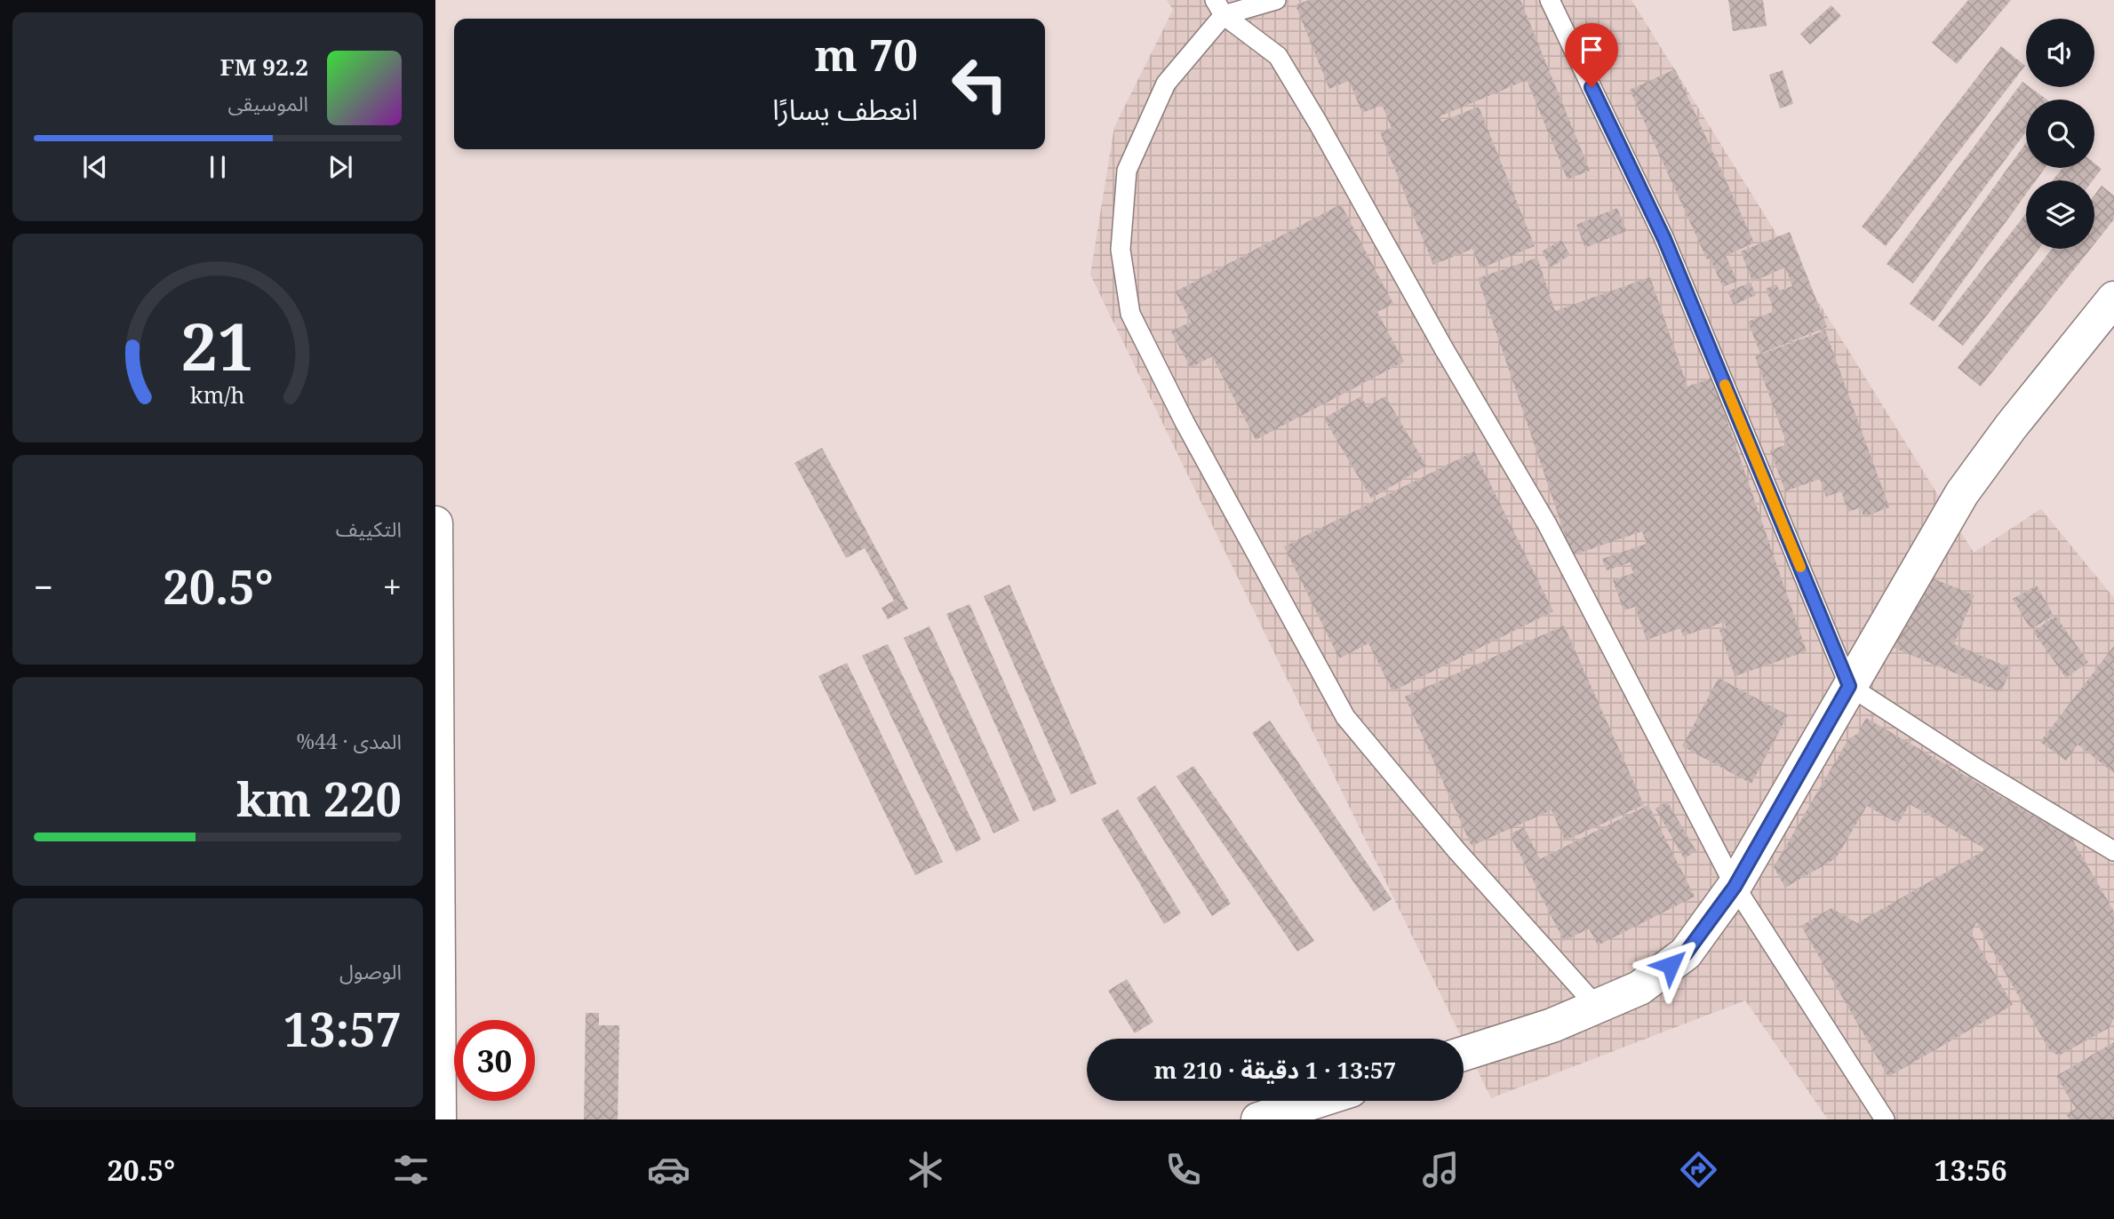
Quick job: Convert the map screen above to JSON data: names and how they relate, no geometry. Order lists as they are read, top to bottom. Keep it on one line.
{"page":{"turn":["70 m","انعطف يسارًا"],"song":["92.2 FM","الموسيقى"],"tile":["التكييف",["المدى · 44%","220 km"],["الوصول","13:57"]],"heat":["−","20.5°","+"],"limit":"30","trip":"13:57 · 1 دقيقة · 210 m","tabs":["13:56","20.5°"],"gauge":["21","km/h"]}}
